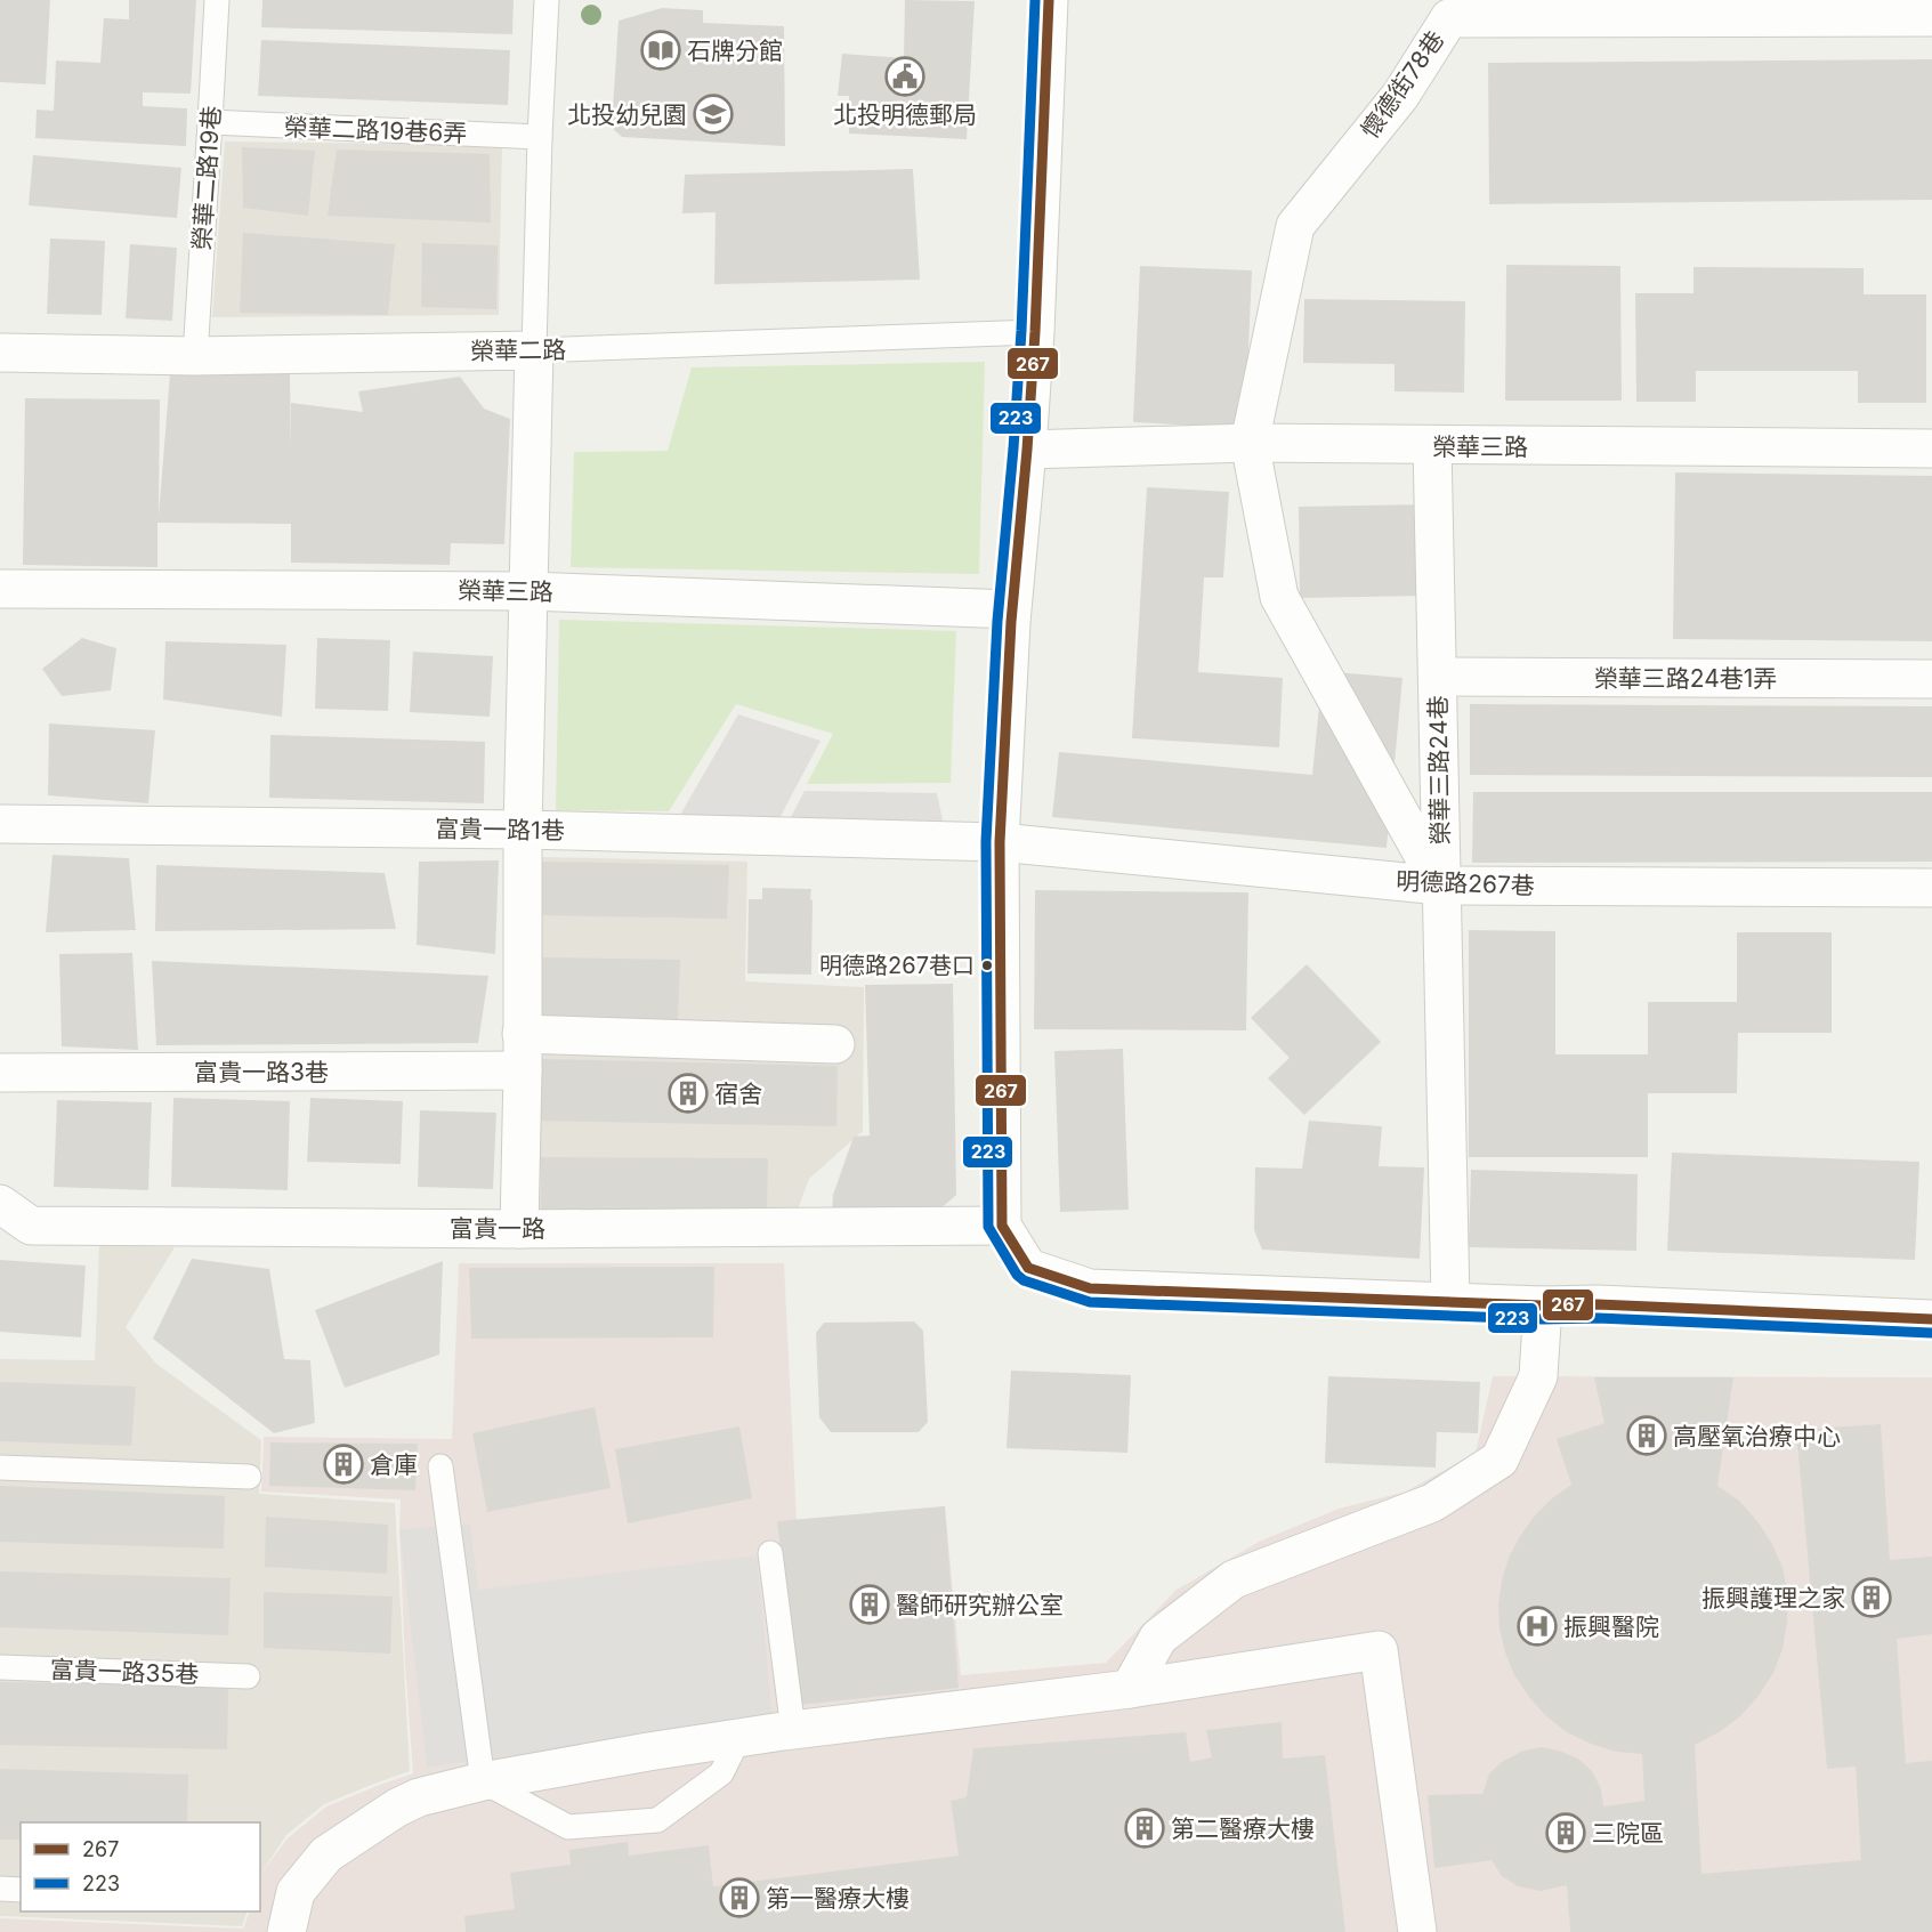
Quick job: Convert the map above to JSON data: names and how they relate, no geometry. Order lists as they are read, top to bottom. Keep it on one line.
{"streets":{"street":["懷德街78巷","榮華二路","榮華三路","榮華三路24巷1弄","榮華三路24巷","富貴一路1巷","明德路267巷","富貴一路3巷","富貴一路"],"lane":["榮華二路19巷6弄","榮華二路19巷","富貴一路35巷"]},"crossings":[["懷德街78巷","榮華三路"],["榮華二路19巷6弄","榮華二路19巷"],["榮華二路19巷","榮華二路"],["榮華三路","榮華三路24巷"],["榮華三路24巷1弄","榮華三路24巷"],["榮華三路24巷","明德路267巷"],["富貴一路1巷","明德路267巷"]],"places":{"library":["石牌分館"],"public building":["北投明德郵局"],"school or university":["北投幼兒園"],"other":["明德路267巷口"],"building":["宿舍","高壓氧治療中心","倉庫","振興護理之家","醫師研究辦公室","第二醫療大樓","三院區","第一醫療大樓"],"hospital":["振興醫院"]},"lines":["transit line 267","transit line 223"],"legend":["267","223"]}
